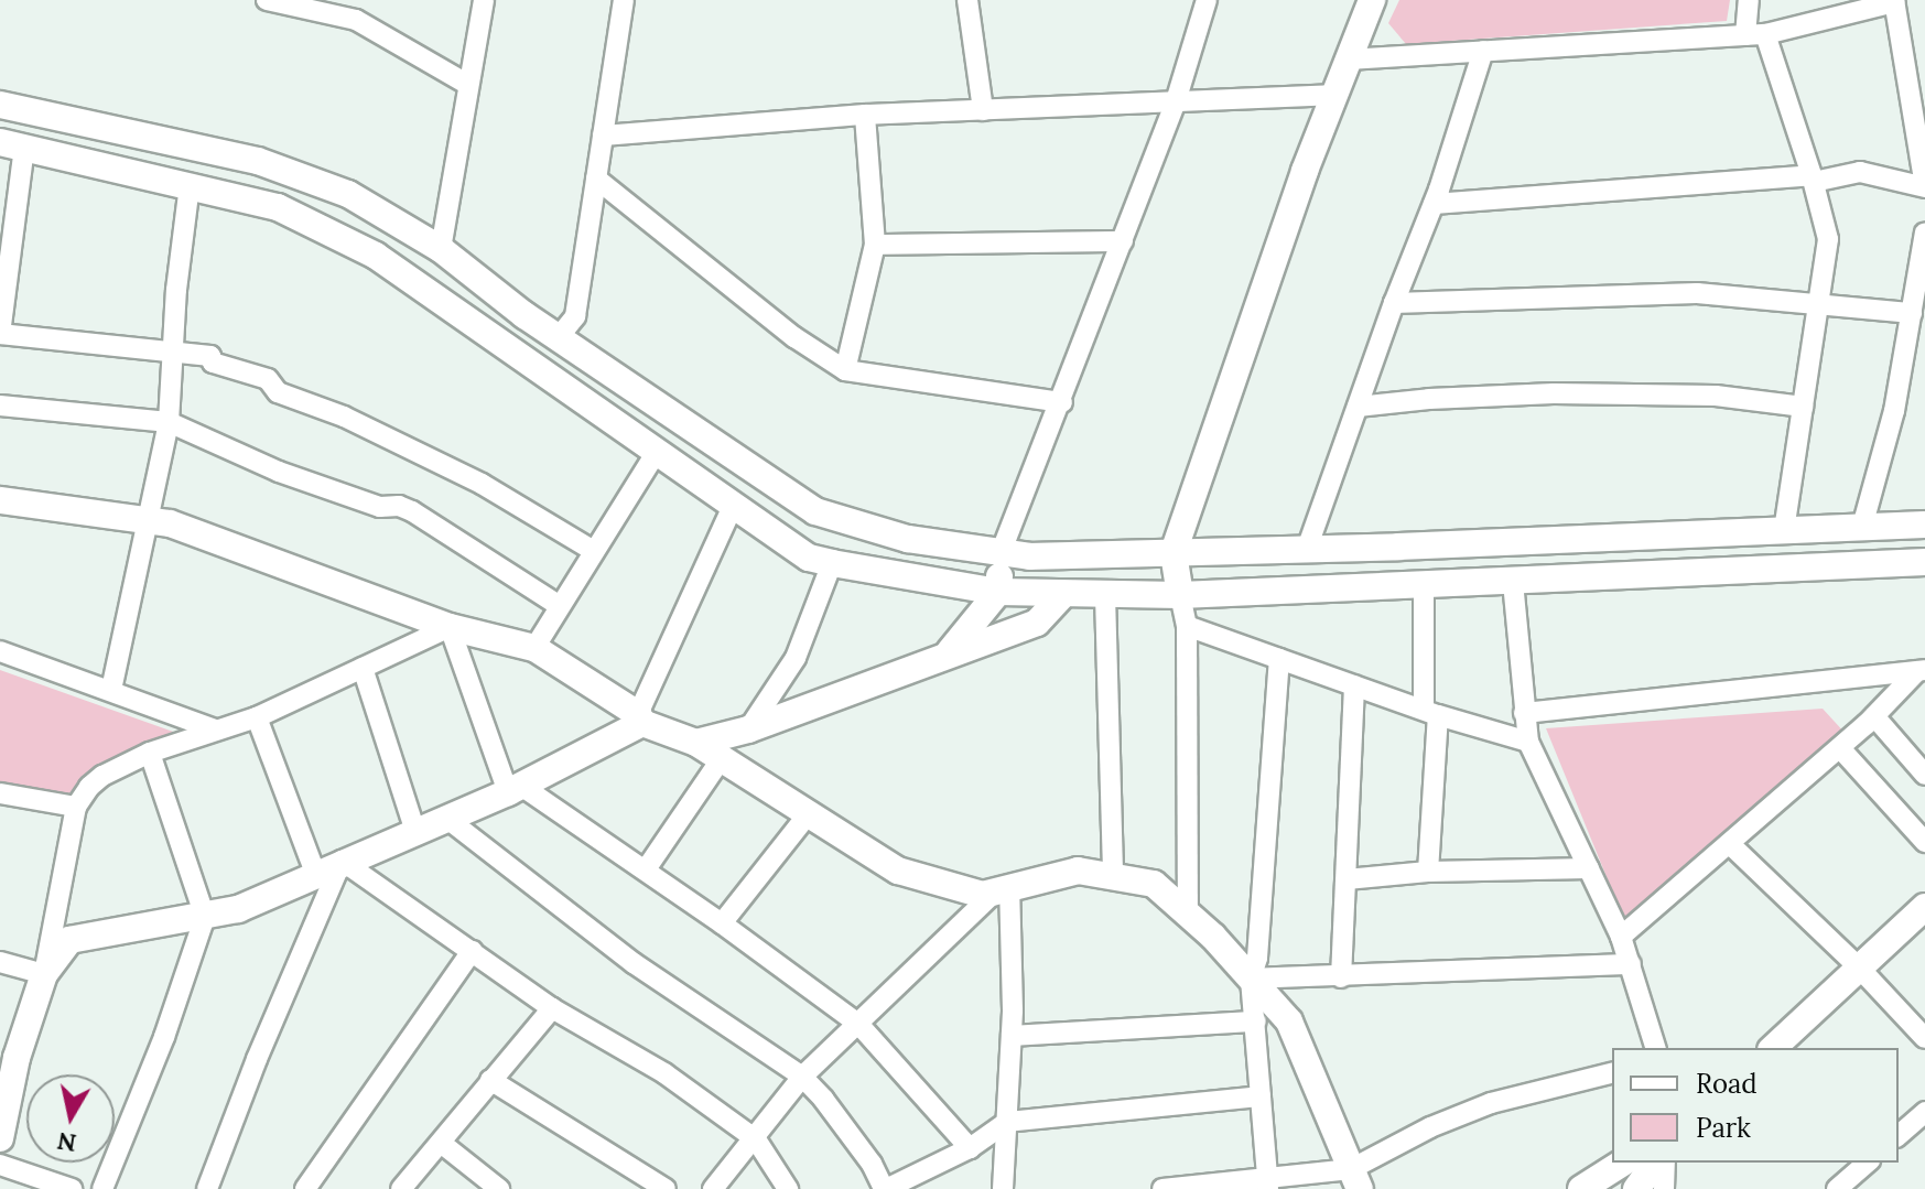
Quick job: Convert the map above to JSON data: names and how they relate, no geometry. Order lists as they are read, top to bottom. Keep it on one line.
{"legend":["Road","Park"],"north":"bottom"}
